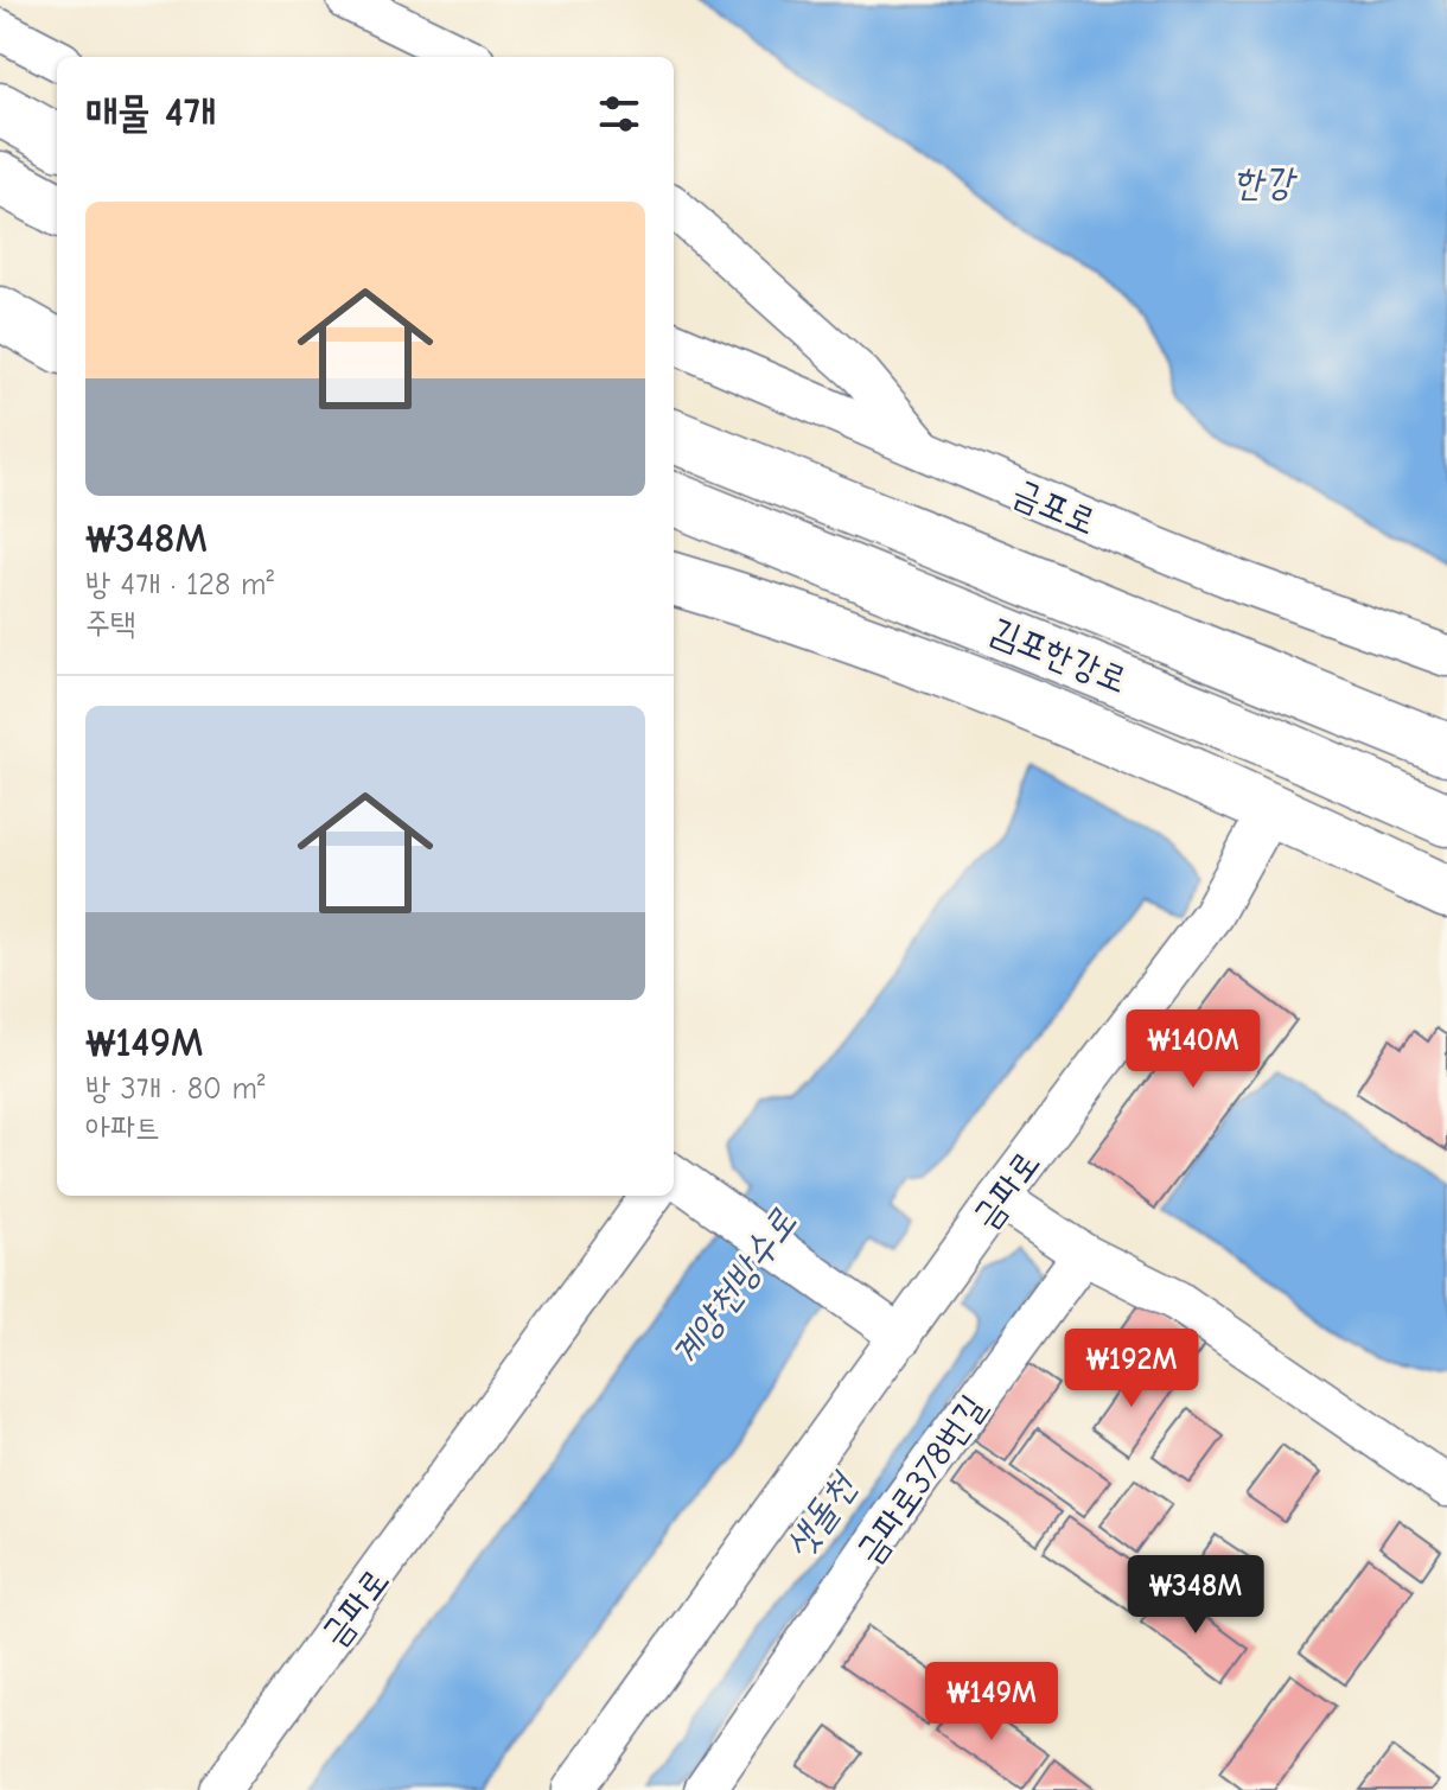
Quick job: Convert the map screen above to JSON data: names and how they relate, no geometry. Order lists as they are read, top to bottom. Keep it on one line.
{"streets":{"main road":["김포한강로"],"street":["금포로","금파로","금파로378번길"]},"water":["한강","계양천방수로","샛돌천"],"page":{"heading":"매물 4개","list":[{"name":"₩348M","note":"방 4개 · 128 m² · 주택"},{"name":"₩149M","note":"방 3개 · 80 m² · 아파트"}],"price":["₩140M","₩192M","₩348M","₩149M"]}}
